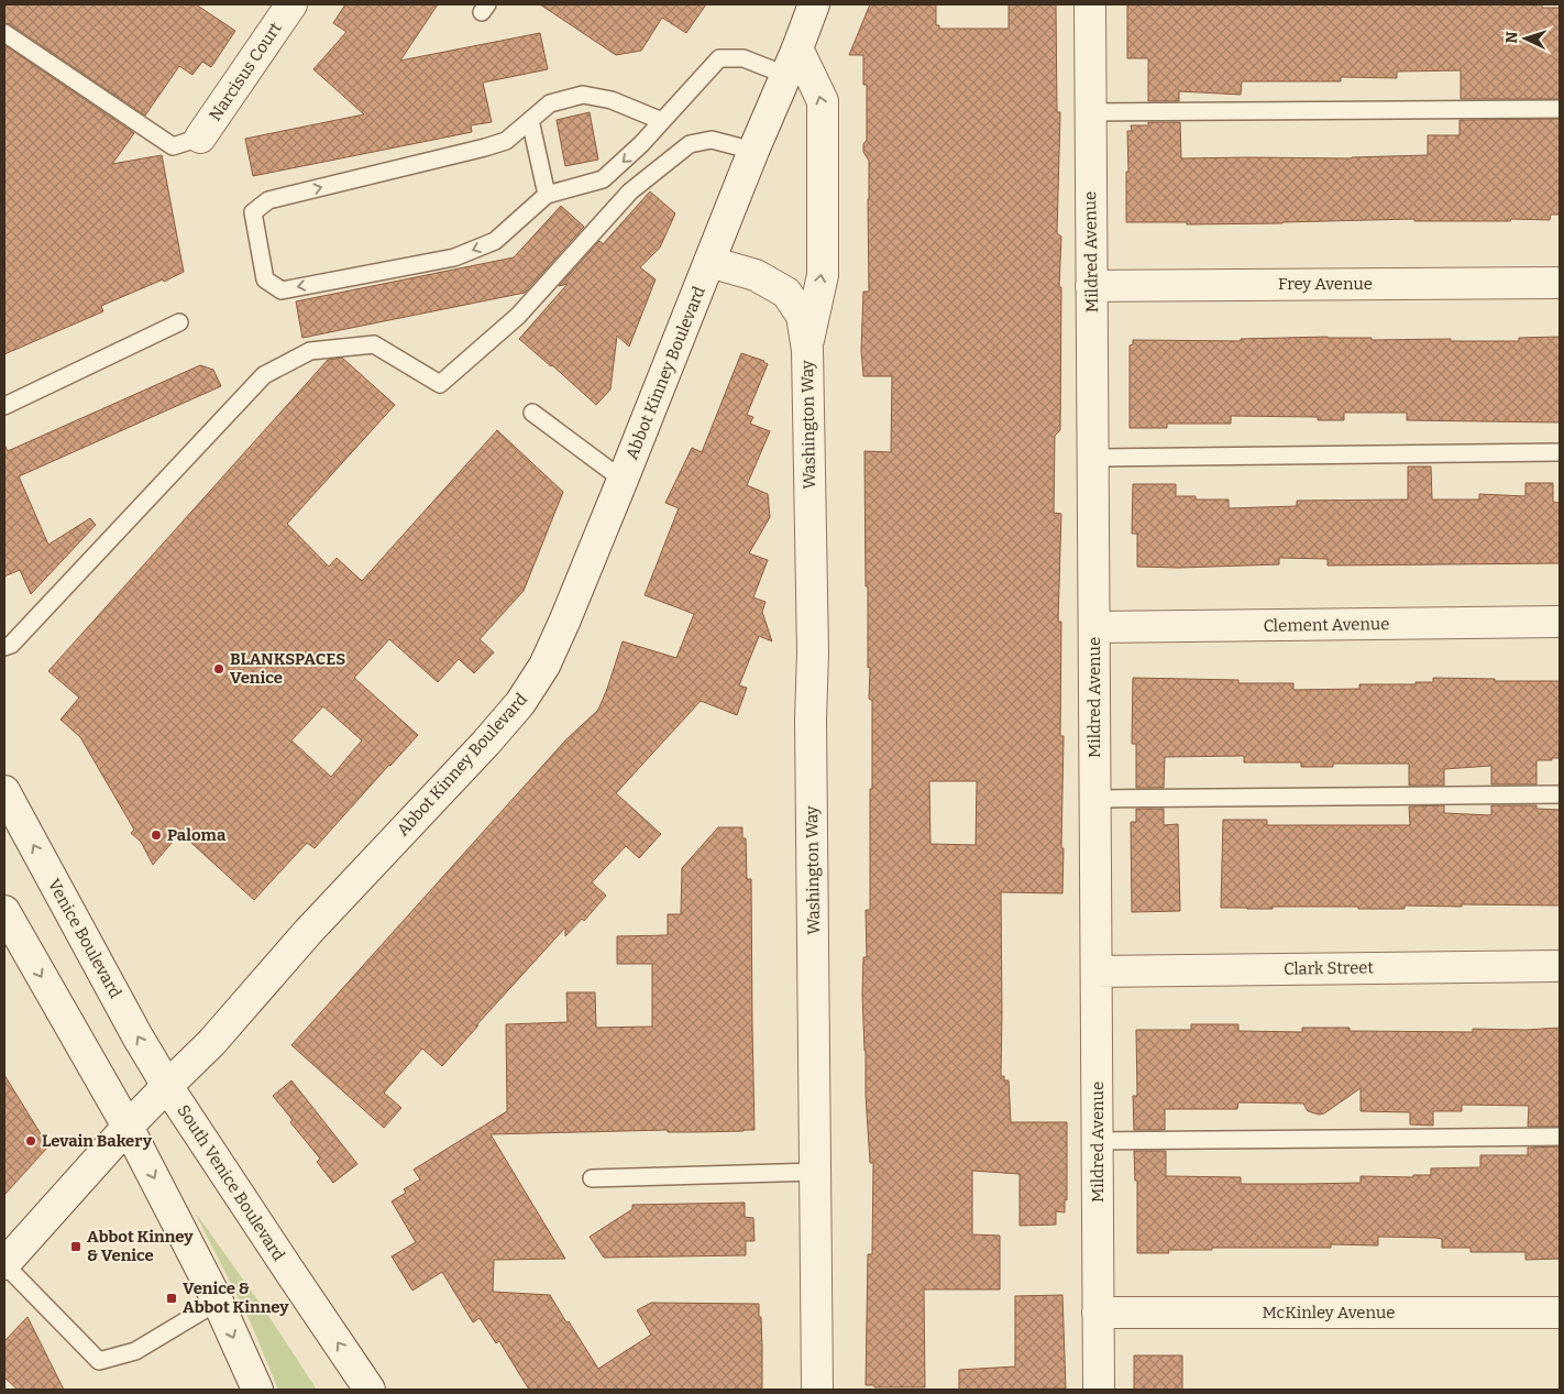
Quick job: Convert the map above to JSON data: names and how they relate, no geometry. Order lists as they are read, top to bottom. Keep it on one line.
{"streets":{"street":["Narcisus Court","Mildred Avenue","Frey Avenue","Abbot Kinney Boulevard","Washington Way","Clement Avenue","Venice Boulevard","Clark Street","South Venice Boulevard","McKinley Avenue"]},"crossings":[["Mildred Avenue","Frey Avenue"],["Mildred Avenue","Clement Avenue"],["Mildred Avenue","Clark Street"],["Mildred Avenue","McKinley Avenue"],["Abbot Kinney Boulevard","Washington Way"],["Abbot Kinney Boulevard","Venice Boulevard"],["Abbot Kinney Boulevard","South Venice Boulevard"],["Venice Boulevard","South Venice Boulevard"]],"places":{"other":["BLANKSPACES Venice","Paloma","Levain Bakery"],"transit":["Abbot Kinney & Venice","Venice & Abbot Kinney"]},"north":"left"}
